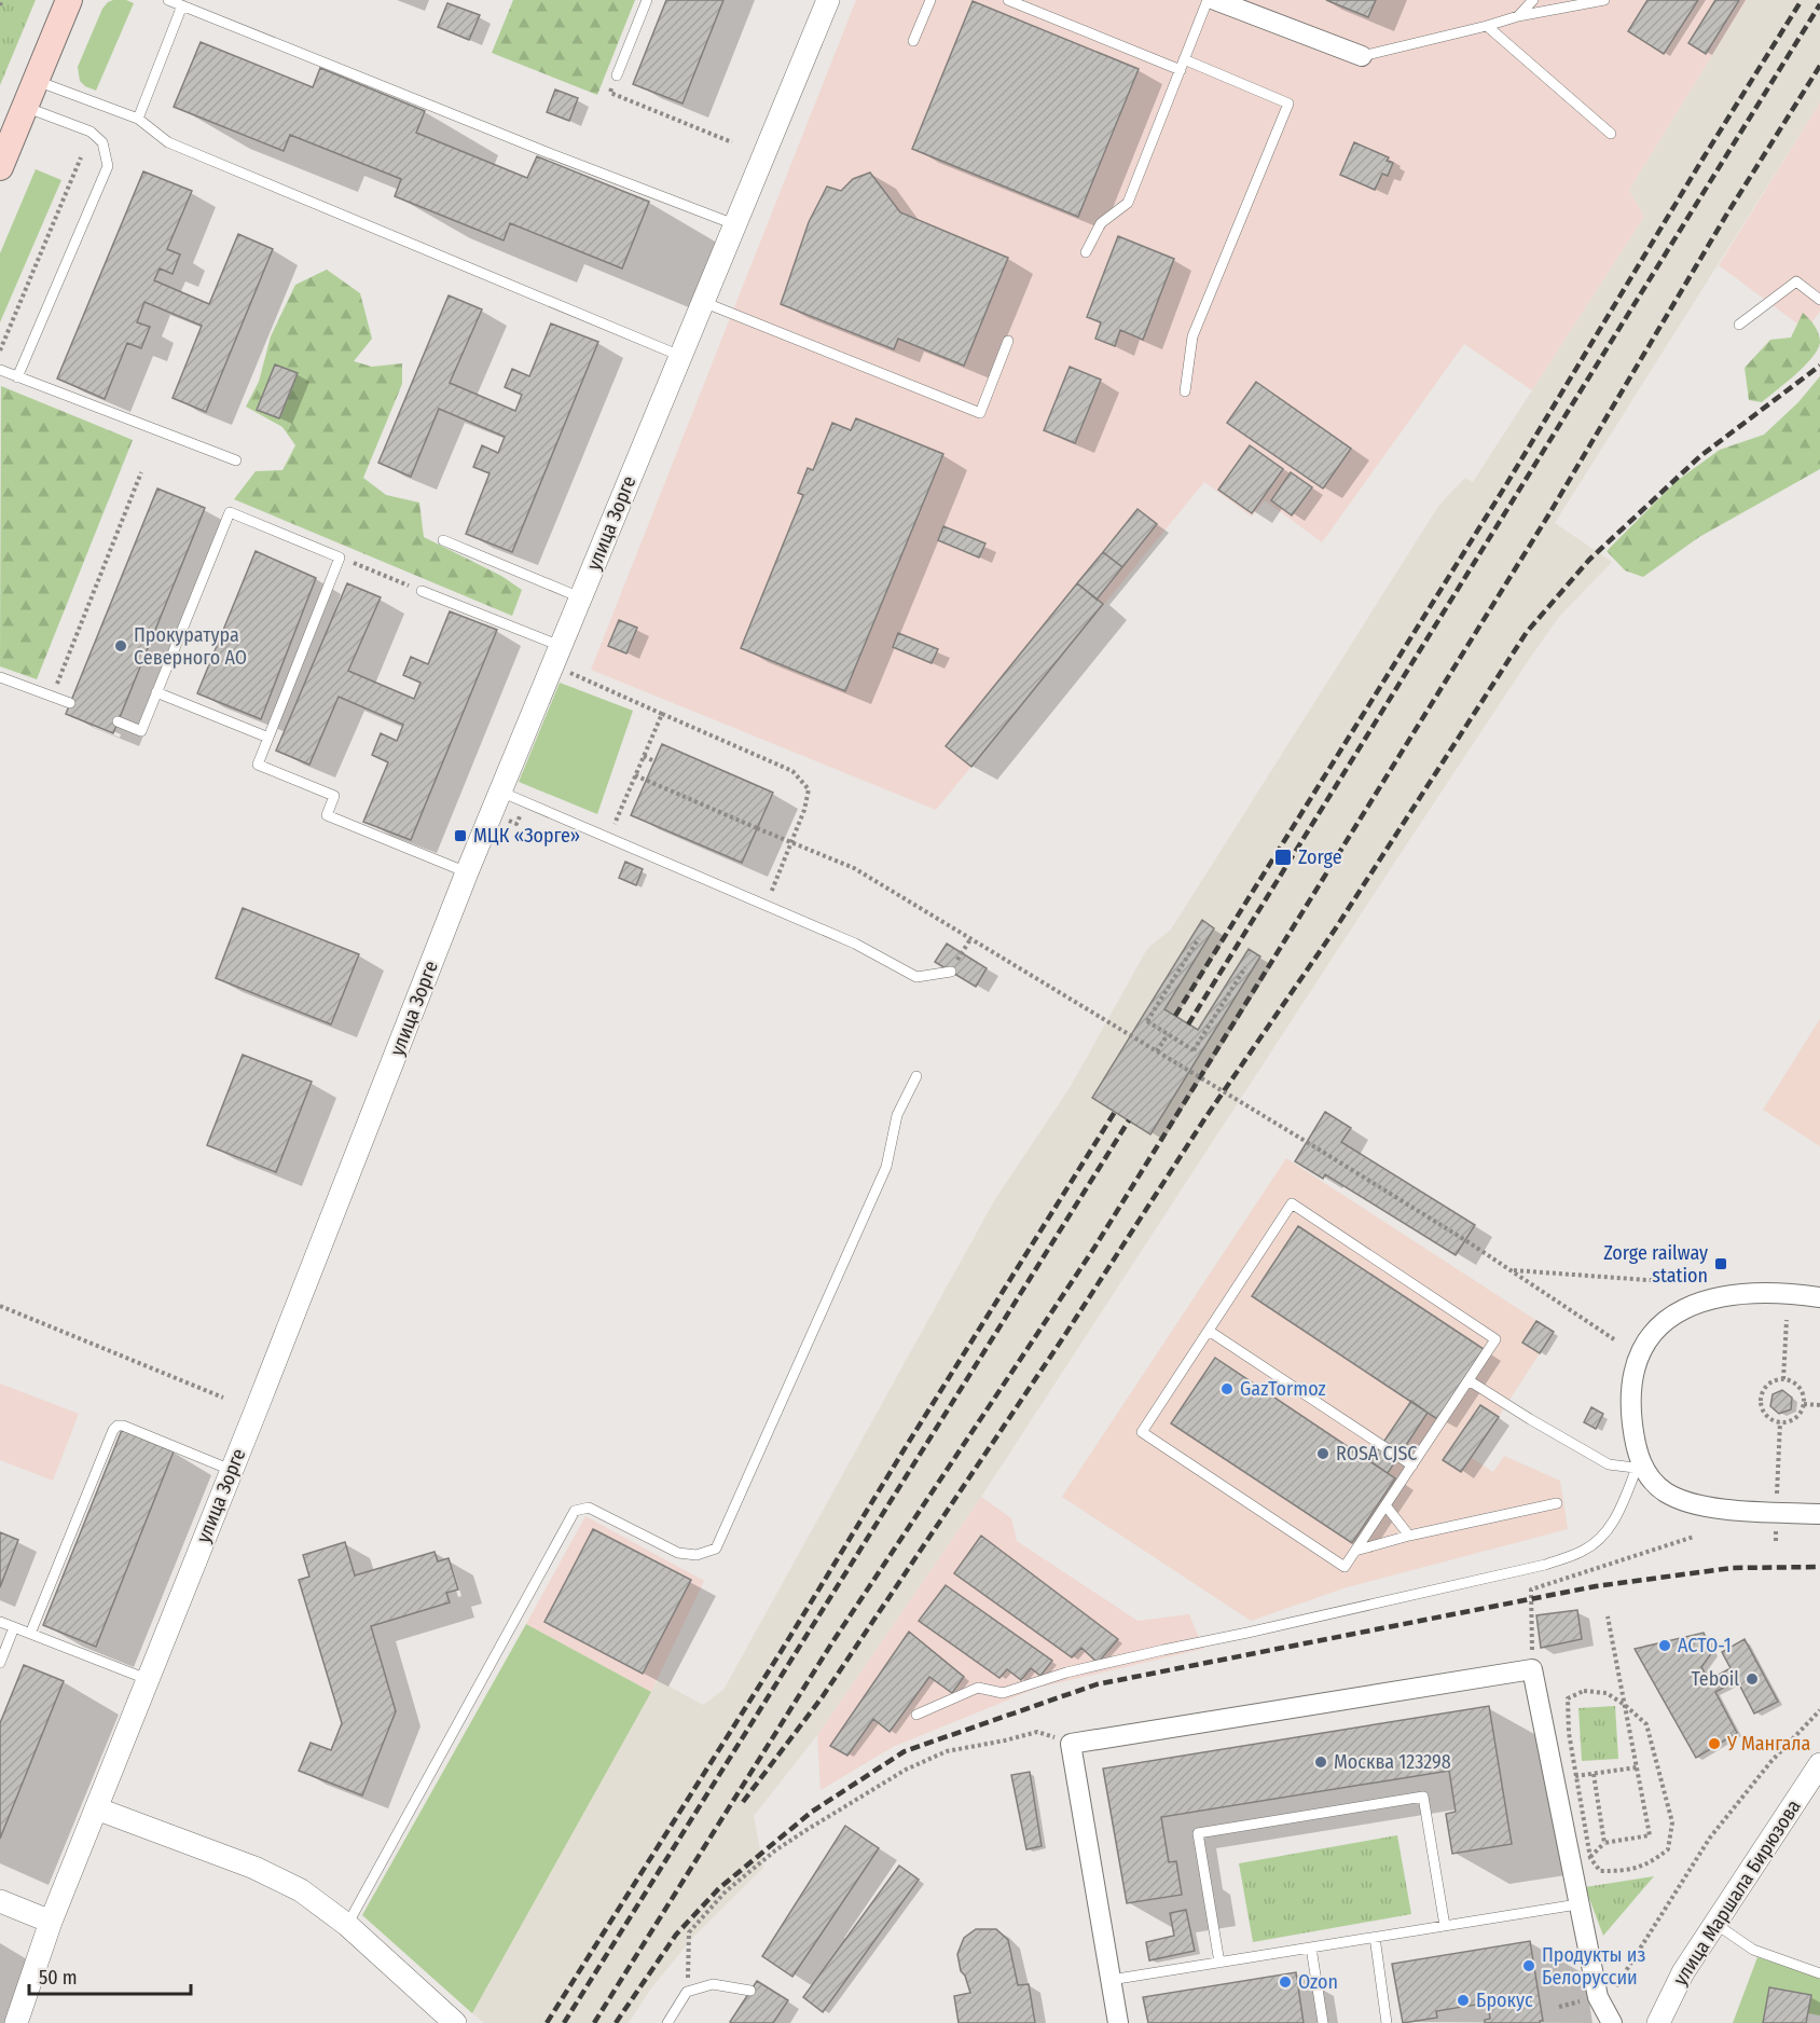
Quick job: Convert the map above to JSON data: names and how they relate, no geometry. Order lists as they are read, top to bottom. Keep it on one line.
{"streets":{"street":["улица Зорге","улица Маршала Бирюзова"]},"places":{"other":["Прокуратура Северного АО","GazTormoz","ROSA CJSC","АСТО-1","Teboil","У Мангала","Москва 123298","Продукты из Белоруссии","Ozon","Брокус"],"transit":["МЦК «Зорге»","Zorge","Zorge railway station"]},"scale_bar":"50 m"}
